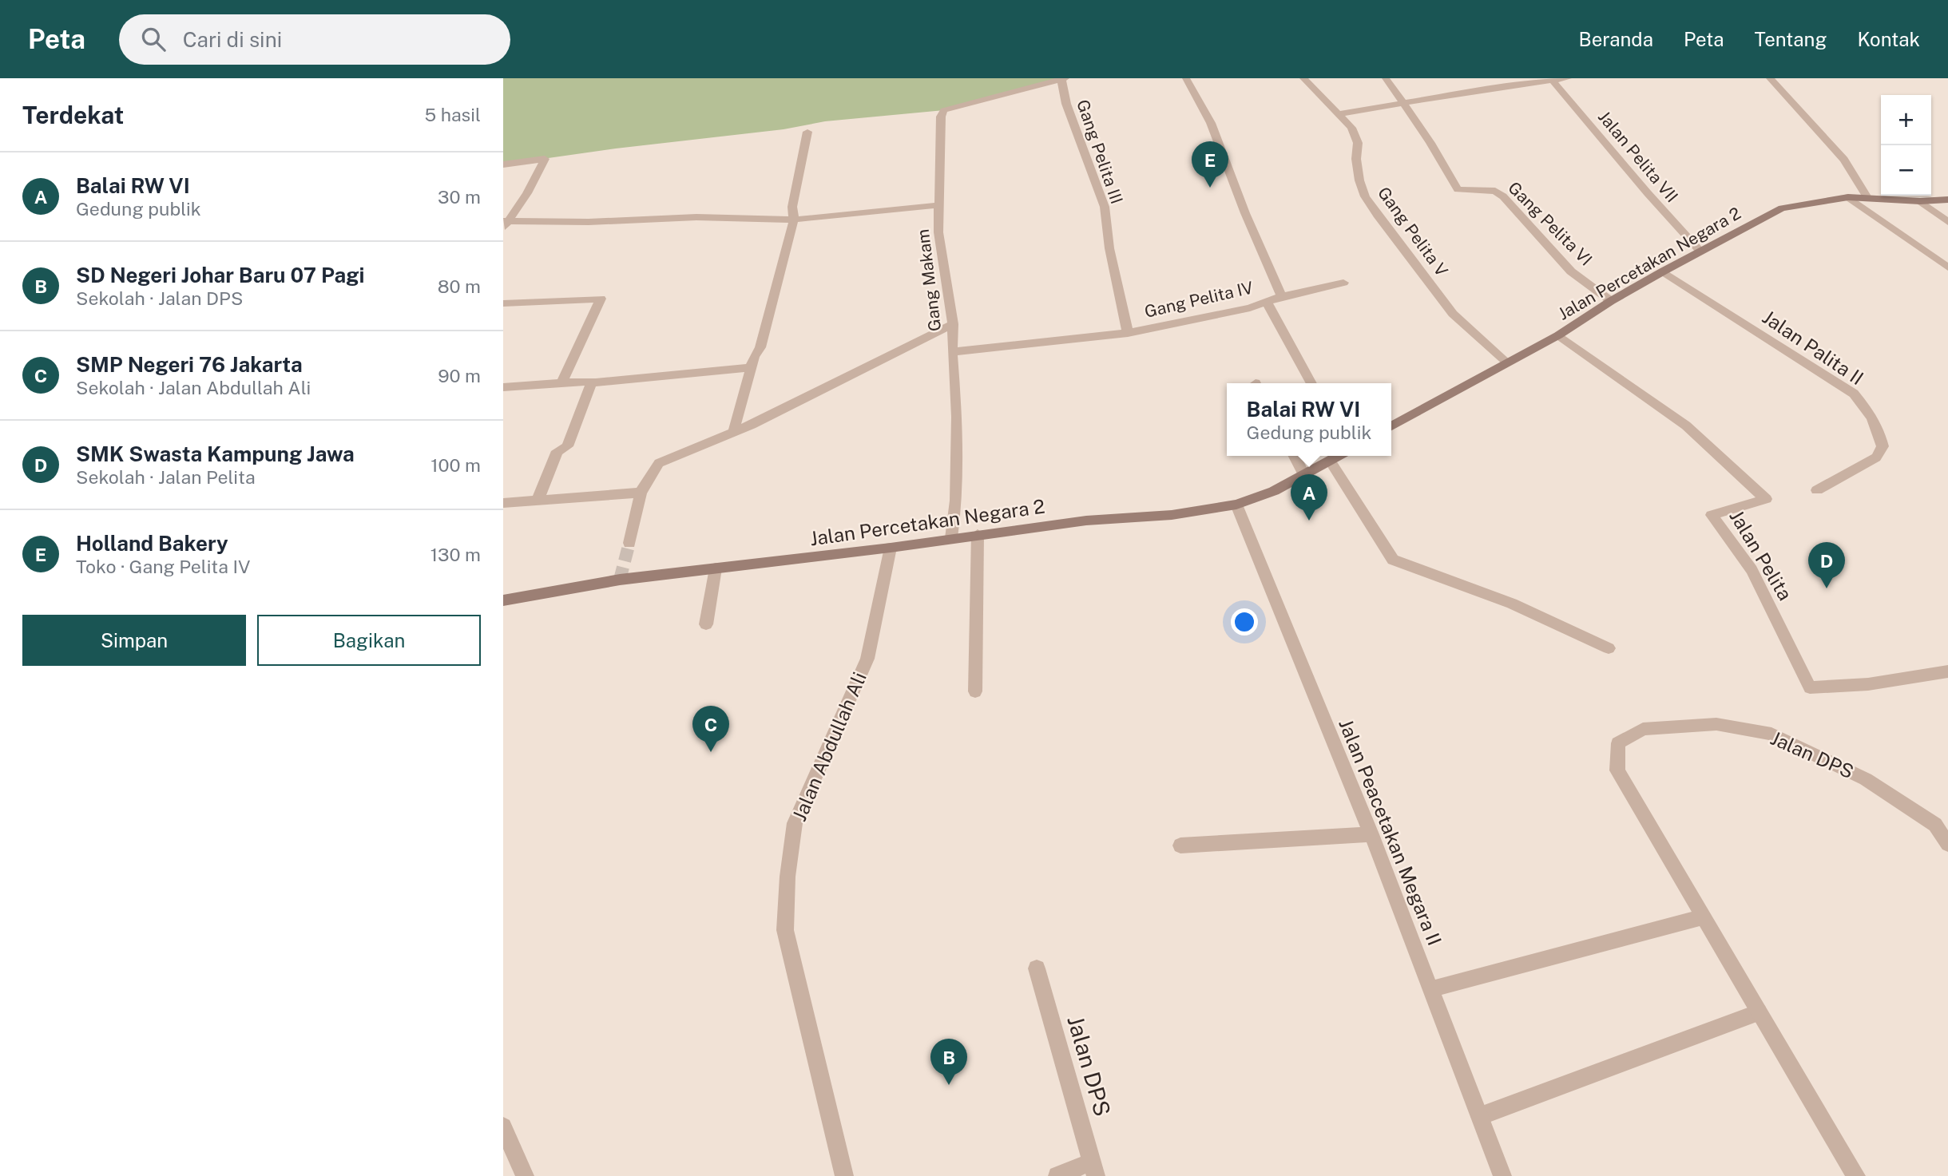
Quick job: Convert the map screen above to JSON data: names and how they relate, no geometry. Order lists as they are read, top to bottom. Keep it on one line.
{"streets":{"street":["Gang Pelita III","Jalan Pelita VII","Gang Pelita VI","Gang Pelita V","Jalan Percetakan Negara 2","Gang Makam","Gang Pelita IV","Jalan Palita II","Jalan Pelita","Jalan Abdullah Ali","Jalan DPS","Jalan Peacetakan Megara II"]},"crossings":[["Gang Pelita III","Gang Makam"],["Gang Pelita III","Gang Pelita IV"],["Jalan Pelita VII","Jalan Percetakan Negara 2"],["Gang Pelita VI","Jalan Percetakan Negara 2"],["Gang Pelita V","Jalan Percetakan Negara 2"],["Jalan Percetakan Negara 2","Gang Makam"],["Jalan Percetakan Negara 2","Jalan Palita II"],["Jalan Percetakan Negara 2","Jalan Pelita"],["Jalan Percetakan Negara 2","Jalan Abdullah Ali"],["Jalan Percetakan Negara 2","Jalan Peacetakan Megara II"],["Gang Makam","Gang Pelita IV"]],"page":{"header":"Peta","search":"Cari di sini","nav":["Beranda","Peta","Tentang","Kontak"],"heading":["Terdekat","5 hasil"],"map_buttons":["+","−"],"pins":["E","A","D","C","B"],"list":[{"mark":"A","name":"Balai RW VI","note":"Gedung publik","value":"30 m"},{"mark":"B","name":"SD Negeri Johar Baru 07 Pagi","note":"Sekolah · Jalan DPS","value":"80 m"},{"mark":"C","name":"SMP Negeri 76 Jakarta","note":"Sekolah · Jalan Abdullah Ali","value":"90 m"},{"mark":"D","name":"SMK Swasta Kampung Jawa","note":"Sekolah · Jalan Pelita","value":"100 m"},{"mark":"E","name":"Holland Bakery","note":"Toko · Gang Pelita IV","value":"130 m"}],"popup":["Balai RW VI","Gedung publik"],"buttons":["Simpan","Bagikan"]}}
